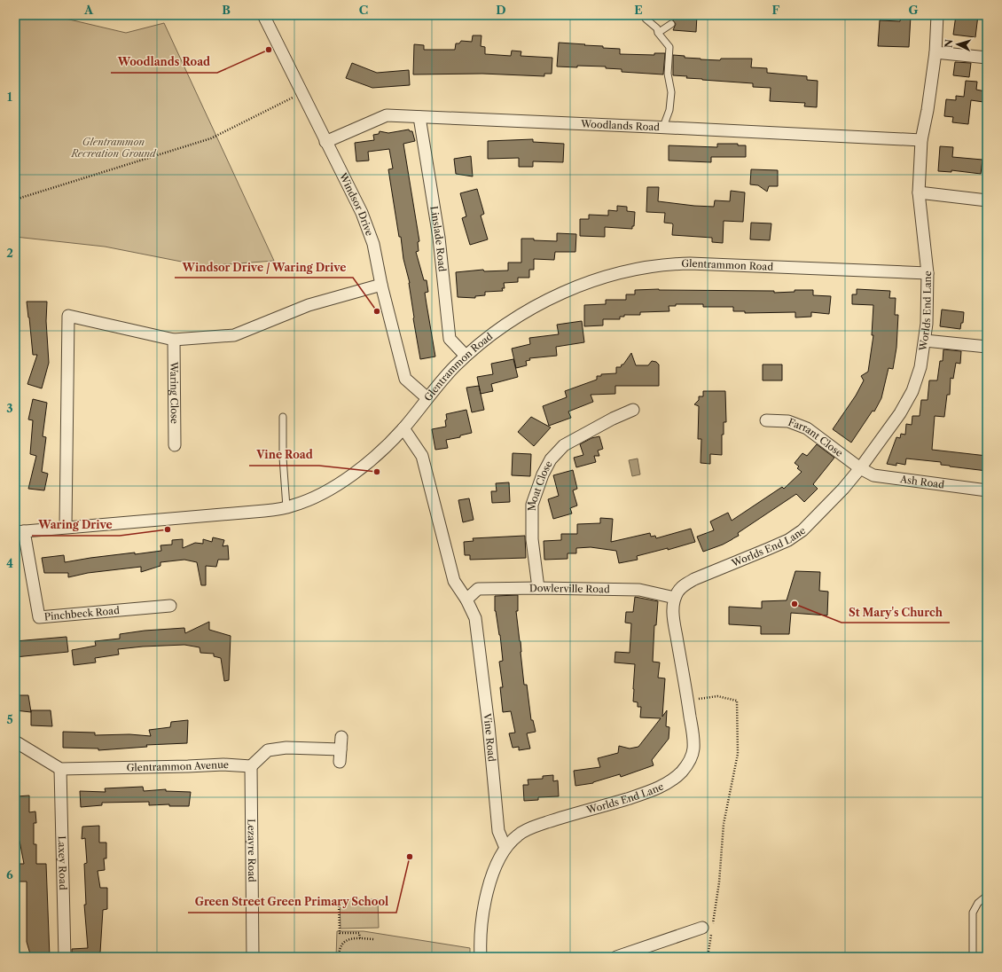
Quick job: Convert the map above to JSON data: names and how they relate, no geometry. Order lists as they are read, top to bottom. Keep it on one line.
{"streets":{"street":["Woodlands Road","Windsor Drive","Linslade Road","Glentrammon Road","Worlds End Lane","Waring Close","Farrant Close","Ash Road","Moat Close","Dowlerville Road","Pinchbeck Road","Vine Road","Glentrammon Avenue","Lezayre Road","Laxey Road"]},"crossings":[["Woodlands Road","Windsor Drive"],["Woodlands Road","Linslade Road"],["Woodlands Road","Worlds End Lane"],["Windsor Drive","Glentrammon Road"],["Linslade Road","Glentrammon Road"],["Glentrammon Road","Worlds End Lane"],["Glentrammon Road","Pinchbeck Road"],["Glentrammon Road","Vine Road"],["Worlds End Lane","Farrant Close"],["Worlds End Lane","Ash Road"],["Worlds End Lane","Dowlerville Road"],["Worlds End Lane","Vine Road"],["Farrant Close","Ash Road"],["Moat Close","Dowlerville Road"],["Dowlerville Road","Vine Road"],["Glentrammon Avenue","Lezayre Road"],["Glentrammon Avenue","Laxey Road"]],"parks":["Glentrammon Recreation Ground"],"places":["Woodlands Road","Windsor Drive / Waring Drive","Vine Road","Waring Drive","St Mary's Church","Green Street Green Primary School"],"north":"left","grid":{"columns":["A","B","C","D","E","F","G"],"rows":["1","2","3","4","5","6"]}}
